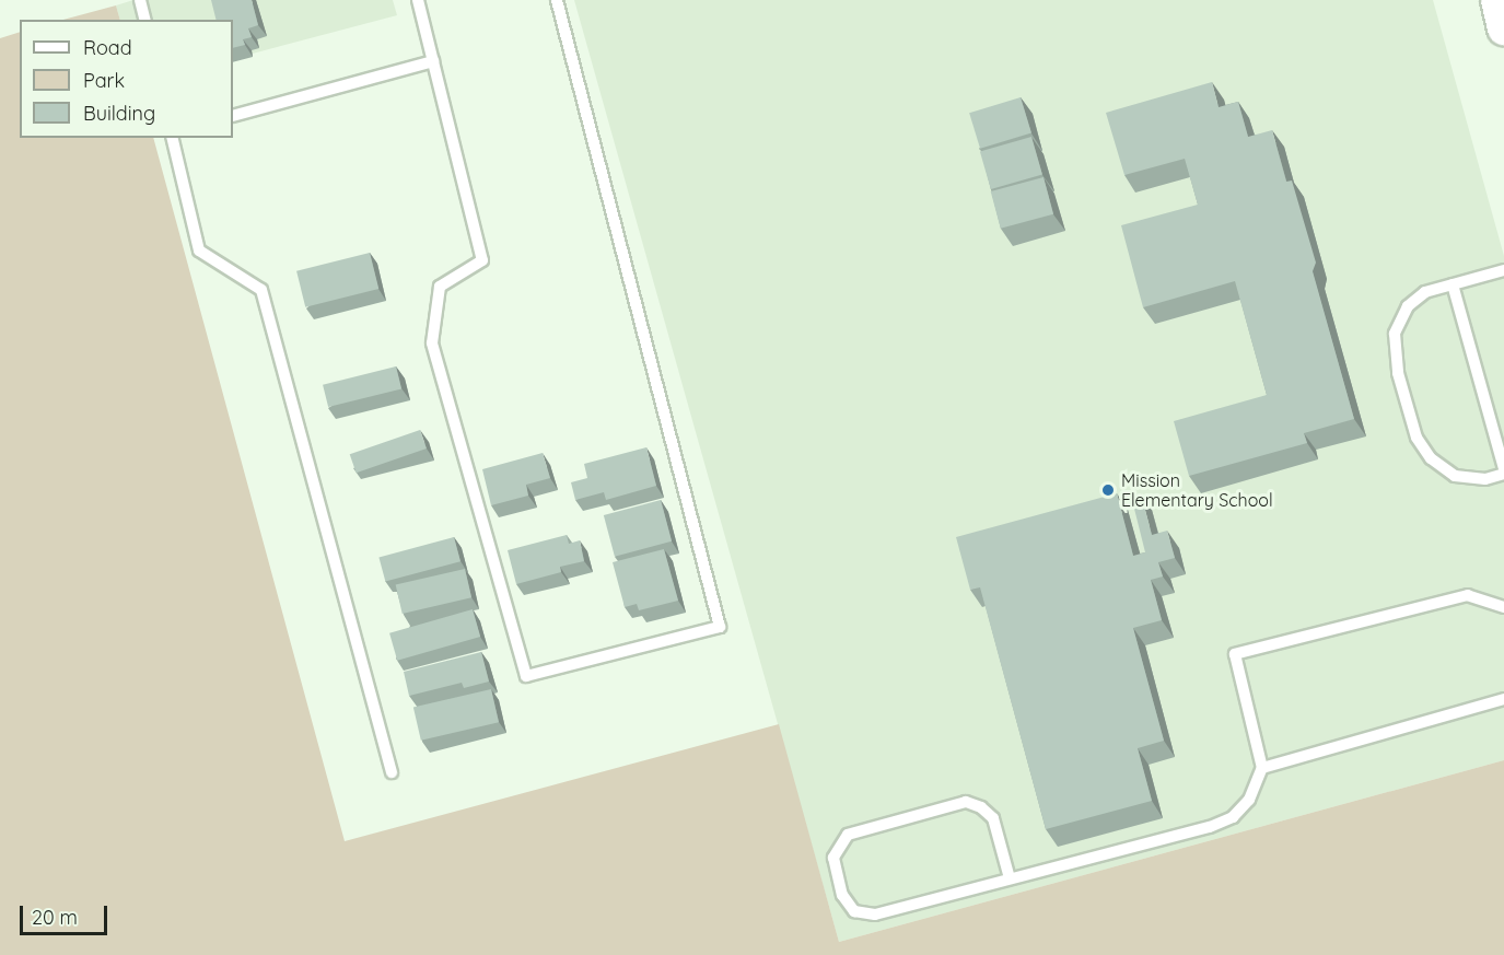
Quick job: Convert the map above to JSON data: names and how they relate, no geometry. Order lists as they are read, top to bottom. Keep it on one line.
{"places":["Mission Elementary School"],"legend":["Road","Park","Building"],"scale_bar":"20 m"}
